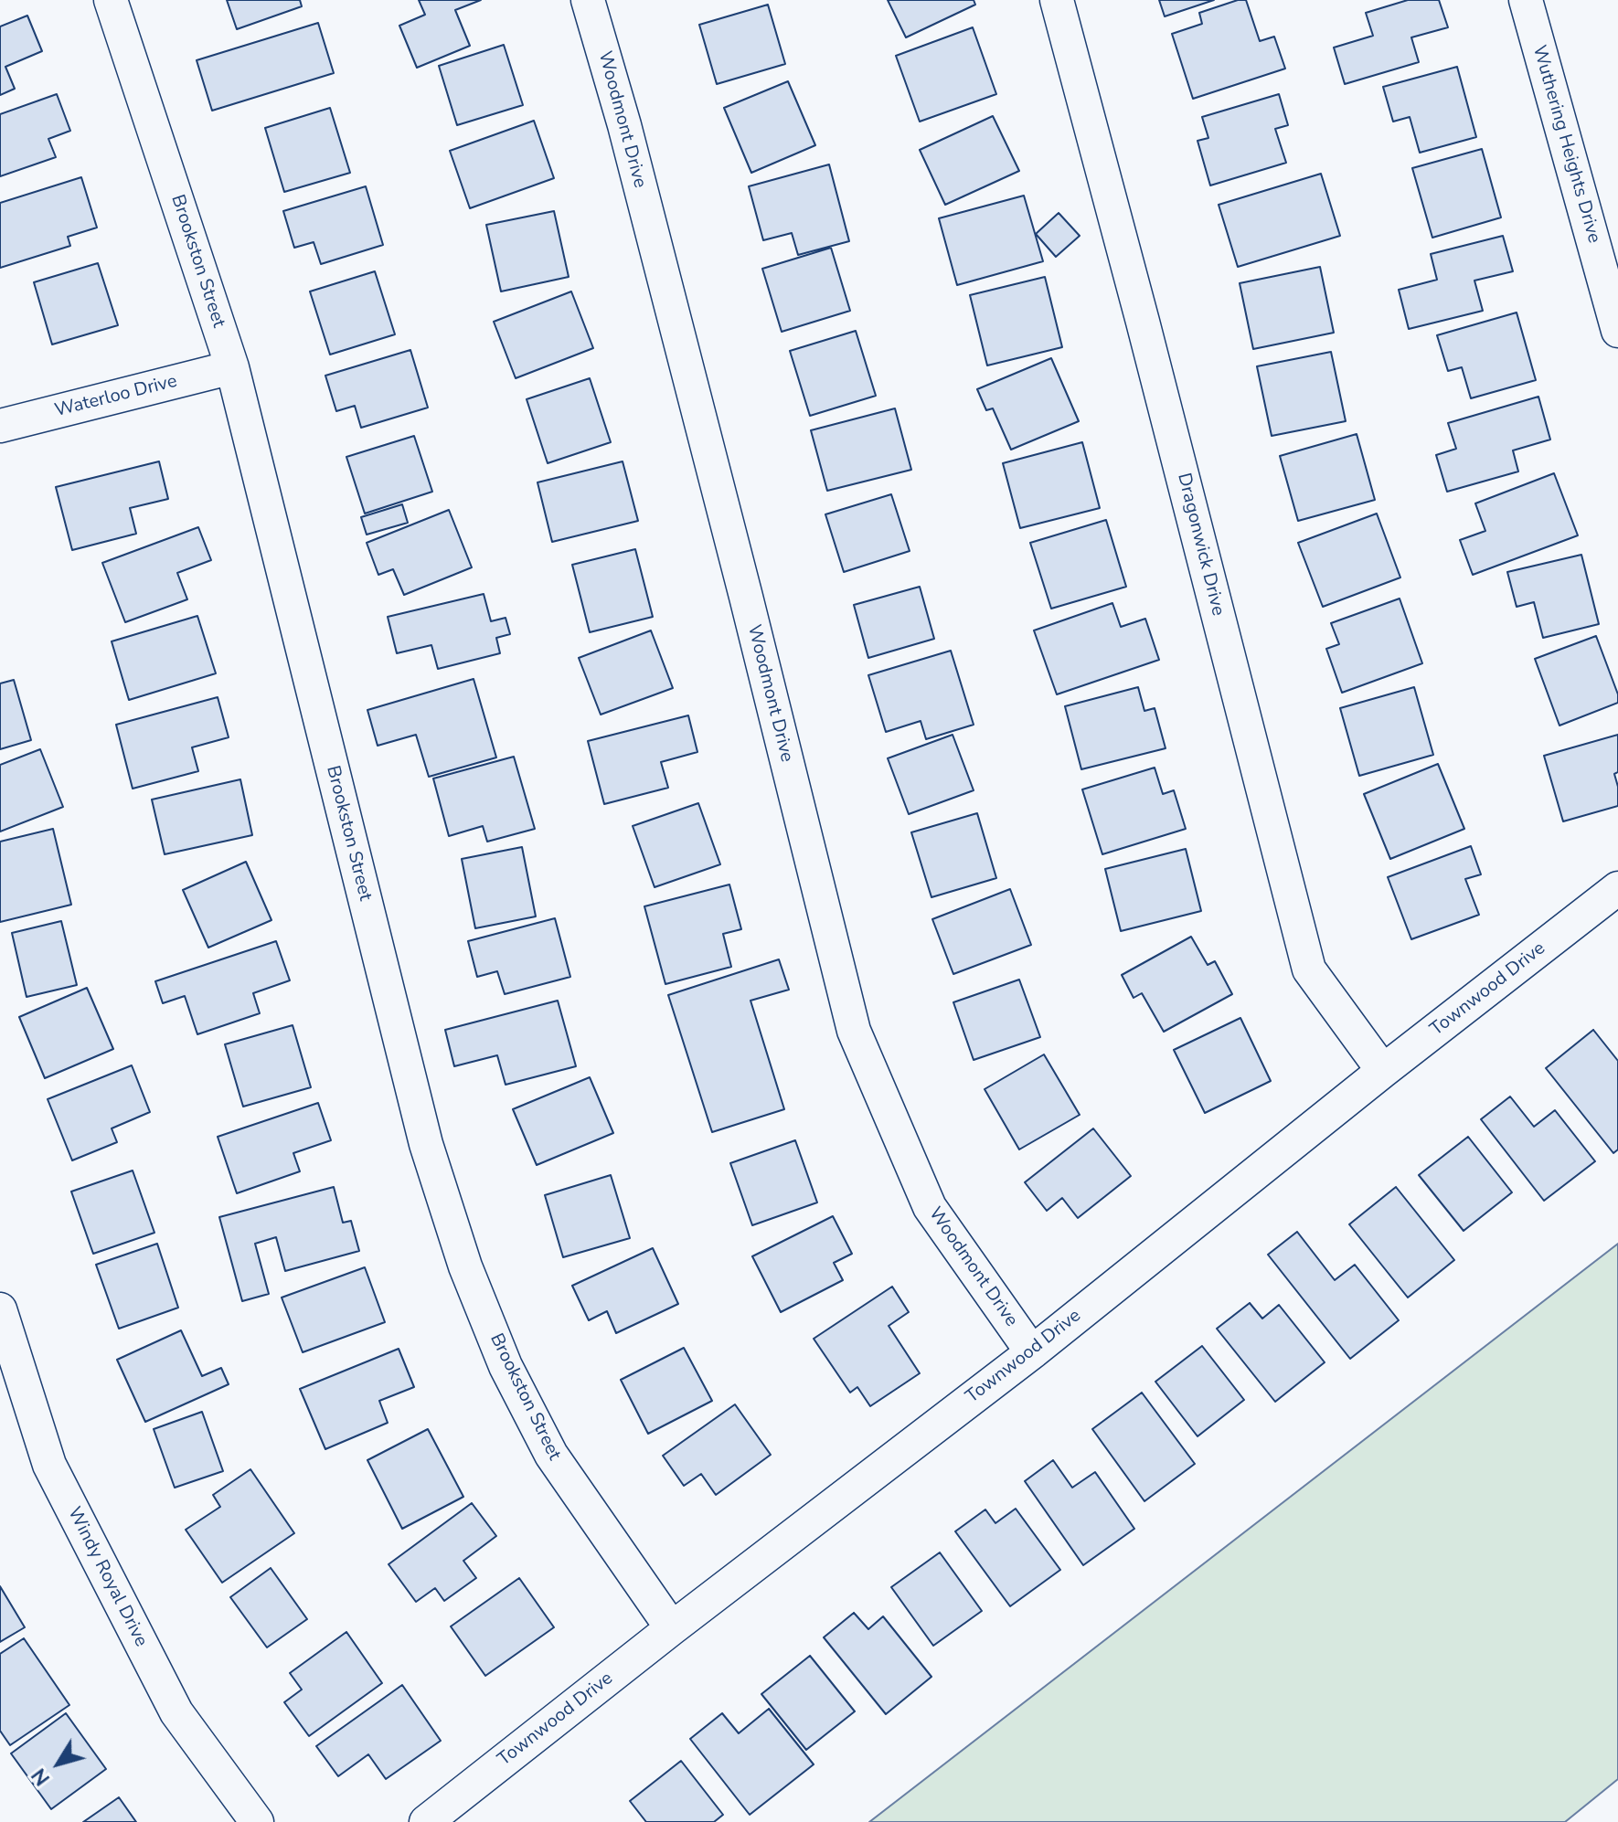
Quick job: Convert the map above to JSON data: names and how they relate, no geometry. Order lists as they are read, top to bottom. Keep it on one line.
{"streets":{"street":["Woodmont Drive","Wuthering Heights Drive","Brookston Street","Waterloo Drive","Dragonwick Drive","Townwood Drive","Windy Royal Drive"]},"crossings":[["Woodmont Drive","Townwood Drive"],["Brookston Street","Waterloo Drive"],["Brookston Street","Townwood Drive"],["Dragonwick Drive","Townwood Drive"]],"north":"bottom left"}
